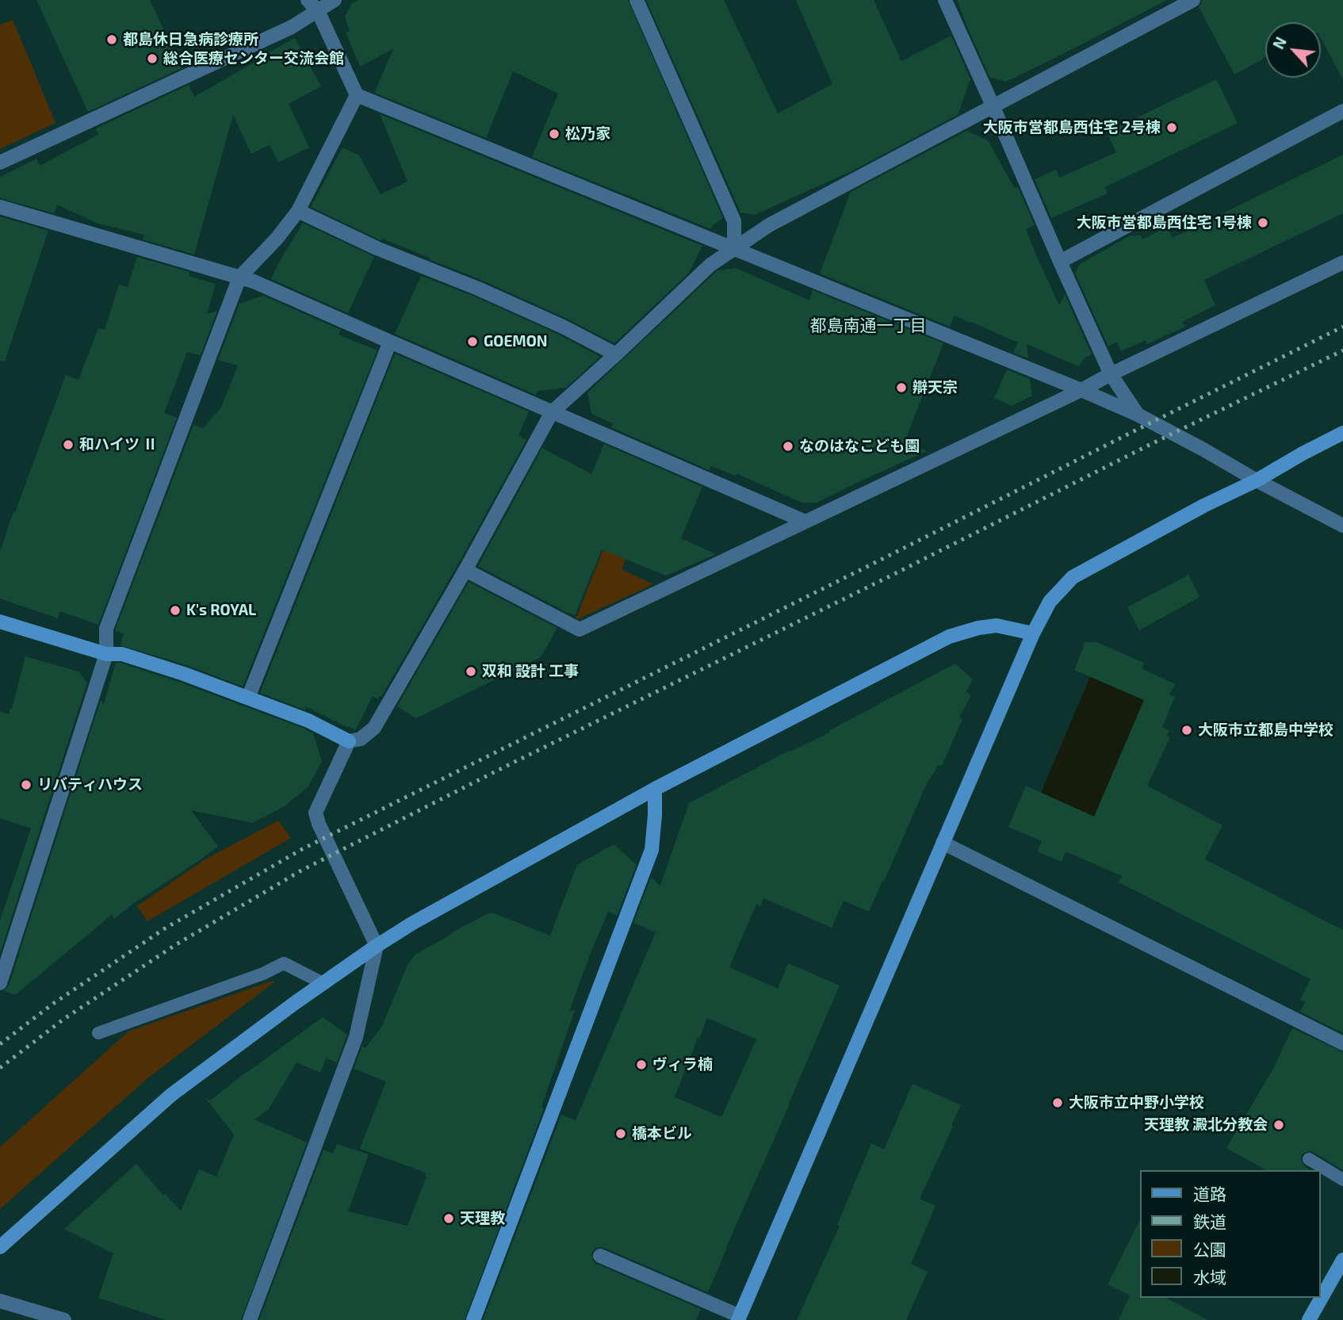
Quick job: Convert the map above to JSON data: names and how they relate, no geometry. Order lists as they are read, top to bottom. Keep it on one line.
{"districts":["都島南通一丁目"],"places":["都島休日急病診療所","総合医療センター交流会館","大阪市営都島西住宅 2号棟","松乃家","大阪市営都島西住宅 1号棟","GOEMON","辯天宗","和ハイツ Ⅱ","なのはなこども園","K's ROYAL","双和 設計 工事","大阪市立都島中学校","リバティハウス","ヴィラ楠","大阪市立中野小学校","天理教 澱北分教会","橋本ビル","天理教"],"legend":["道路","鉄道","公園","水域"],"north":"top left"}
